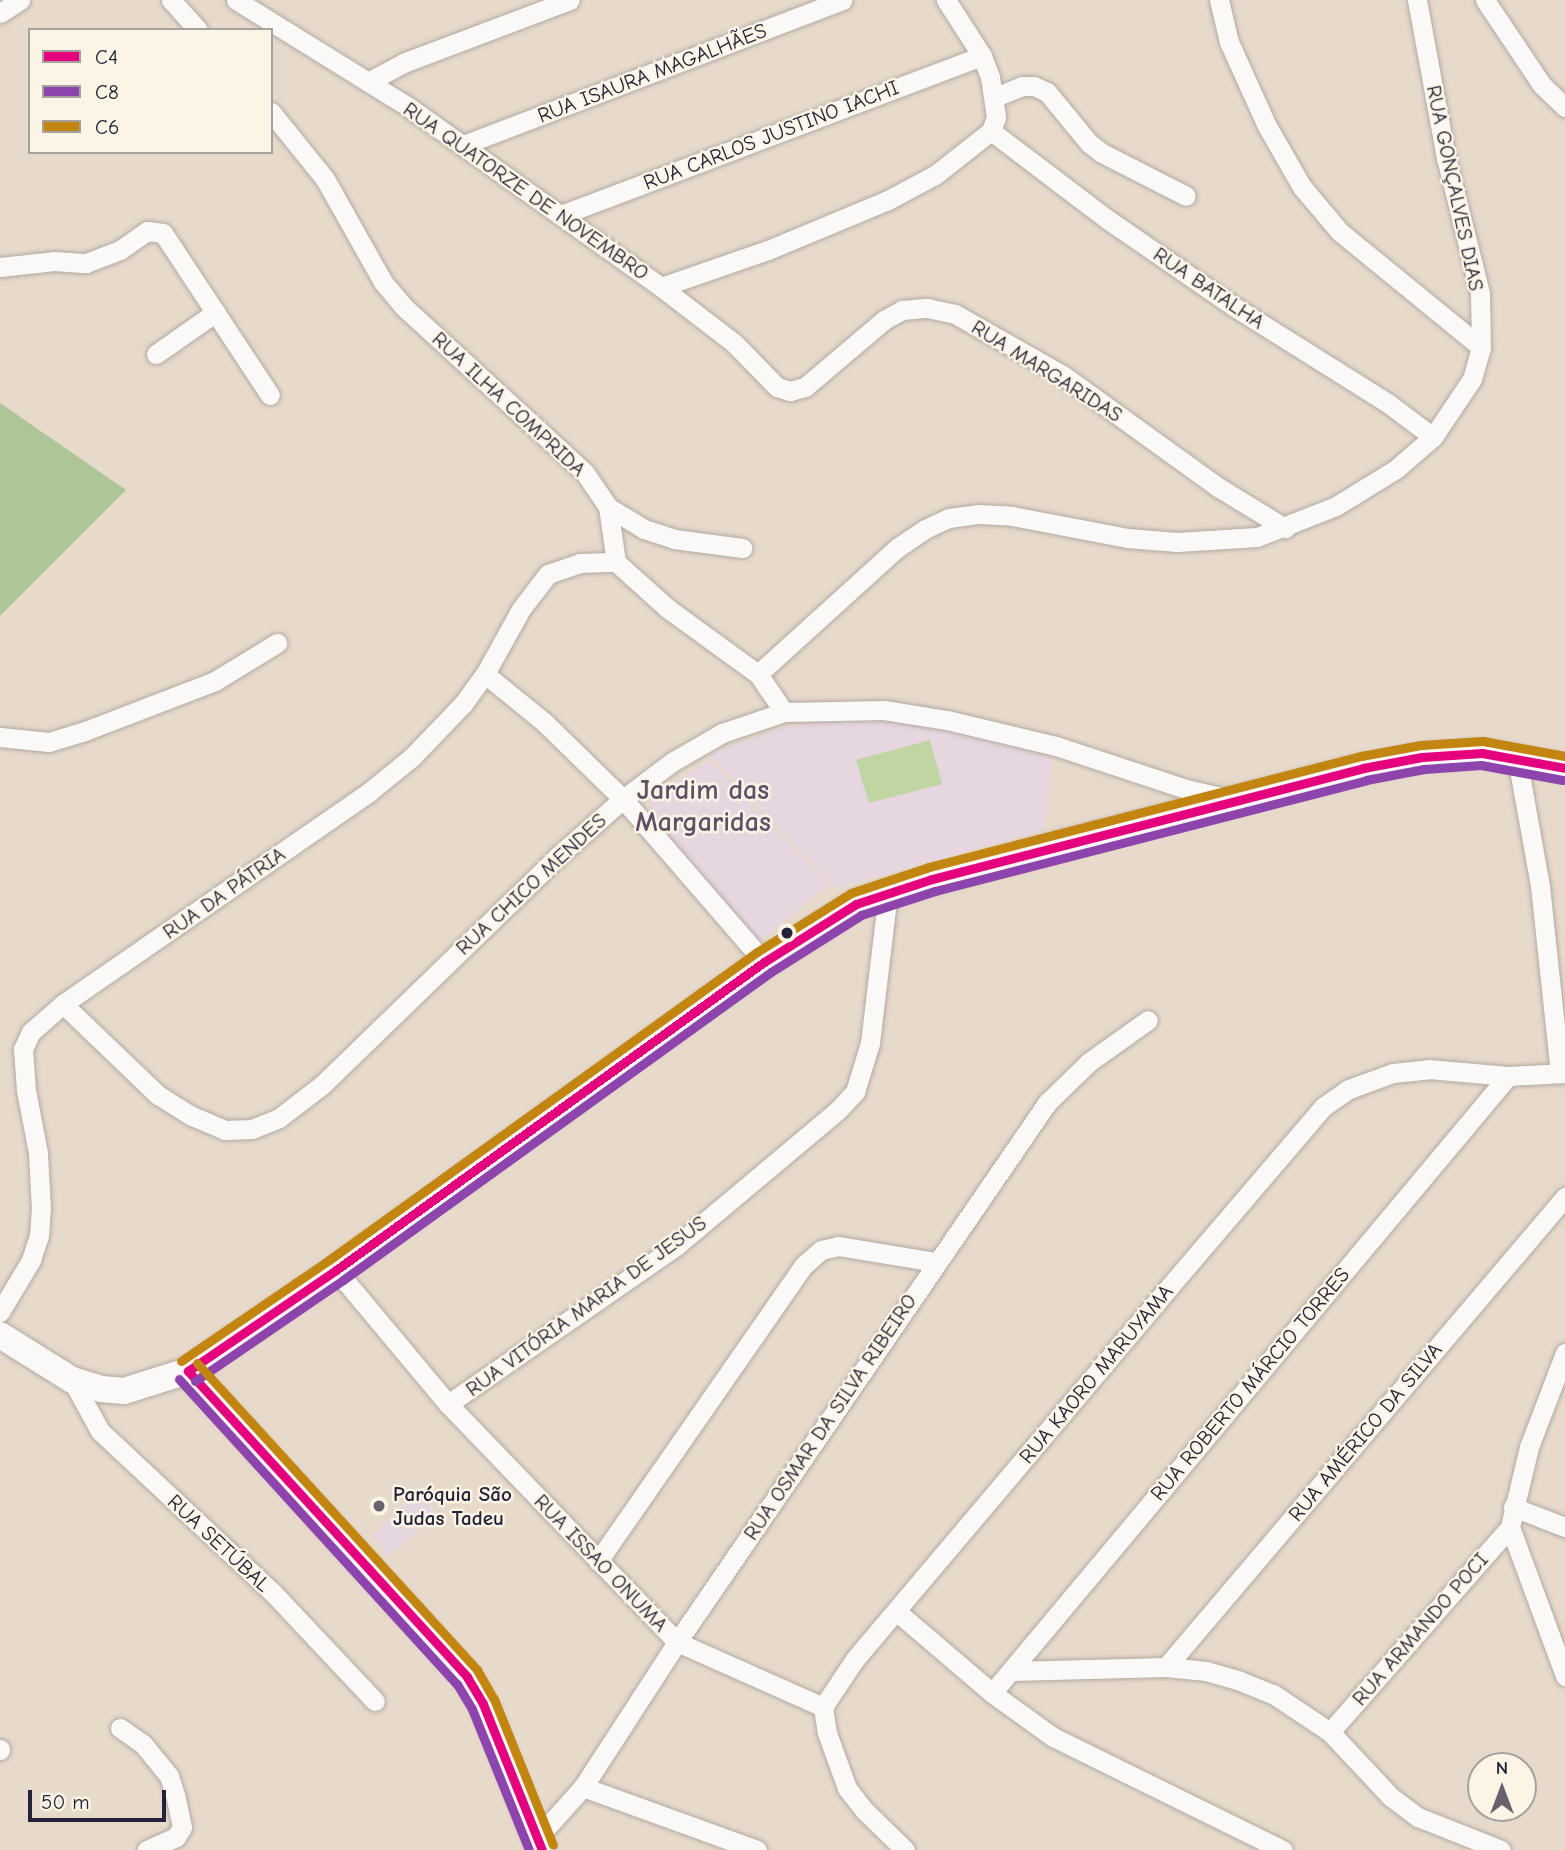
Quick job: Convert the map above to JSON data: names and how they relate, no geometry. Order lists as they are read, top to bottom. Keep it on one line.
{"streets":{"street":["RUA ISAURA MAGALHÃES","RUA CARLOS JUSTINO IACHI","RUA GONÇALVES DIAS","RUA QUATORZE DE NOVEMBRO","RUA BATALHA","RUA MARGARIDAS","RUA ILHA COMPRIDA","RUA CHICO MENDES","RUA DA PÁTRIA","RUA VITÓRIA MARIA DE JESUS","RUA KAORO MARUYAMA","RUA ROBERTO MÁRCIO TORRES","RUA OSMAR DA SILVA RIBEIRO","RUA AMÉRICO DA SILVA","RUA SETÚBAL","RUA ISSAO ONUMA","RUA ARMANDO POCI"]},"crossings":[["RUA ISAURA MAGALHÃES","RUA QUATORZE DE NOVEMBRO"],["RUA CARLOS JUSTINO IACHI","RUA QUATORZE DE NOVEMBRO"],["RUA GONÇALVES DIAS","RUA BATALHA"],["RUA GONÇALVES DIAS","RUA MARGARIDAS"],["RUA QUATORZE DE NOVEMBRO","RUA MARGARIDAS"],["RUA ILHA COMPRIDA","RUA DA PÁTRIA"],["RUA CHICO MENDES","RUA DA PÁTRIA"],["RUA VITÓRIA MARIA DE JESUS","RUA ISSAO ONUMA"],["RUA KAORO MARUYAMA","RUA ROBERTO MÁRCIO TORRES"],["RUA KAORO MARUYAMA","RUA ISSAO ONUMA"],["RUA OSMAR DA SILVA RIBEIRO","RUA ISSAO ONUMA"]],"districts":["Jardim das Margaridas"],"places":["Paróquia São Judas Tadeu"],"lines":["transit line C6","transit line C4","transit line C8"],"legend":["C4","C8","C6"],"scale_bar":"50 m","north":"top"}
